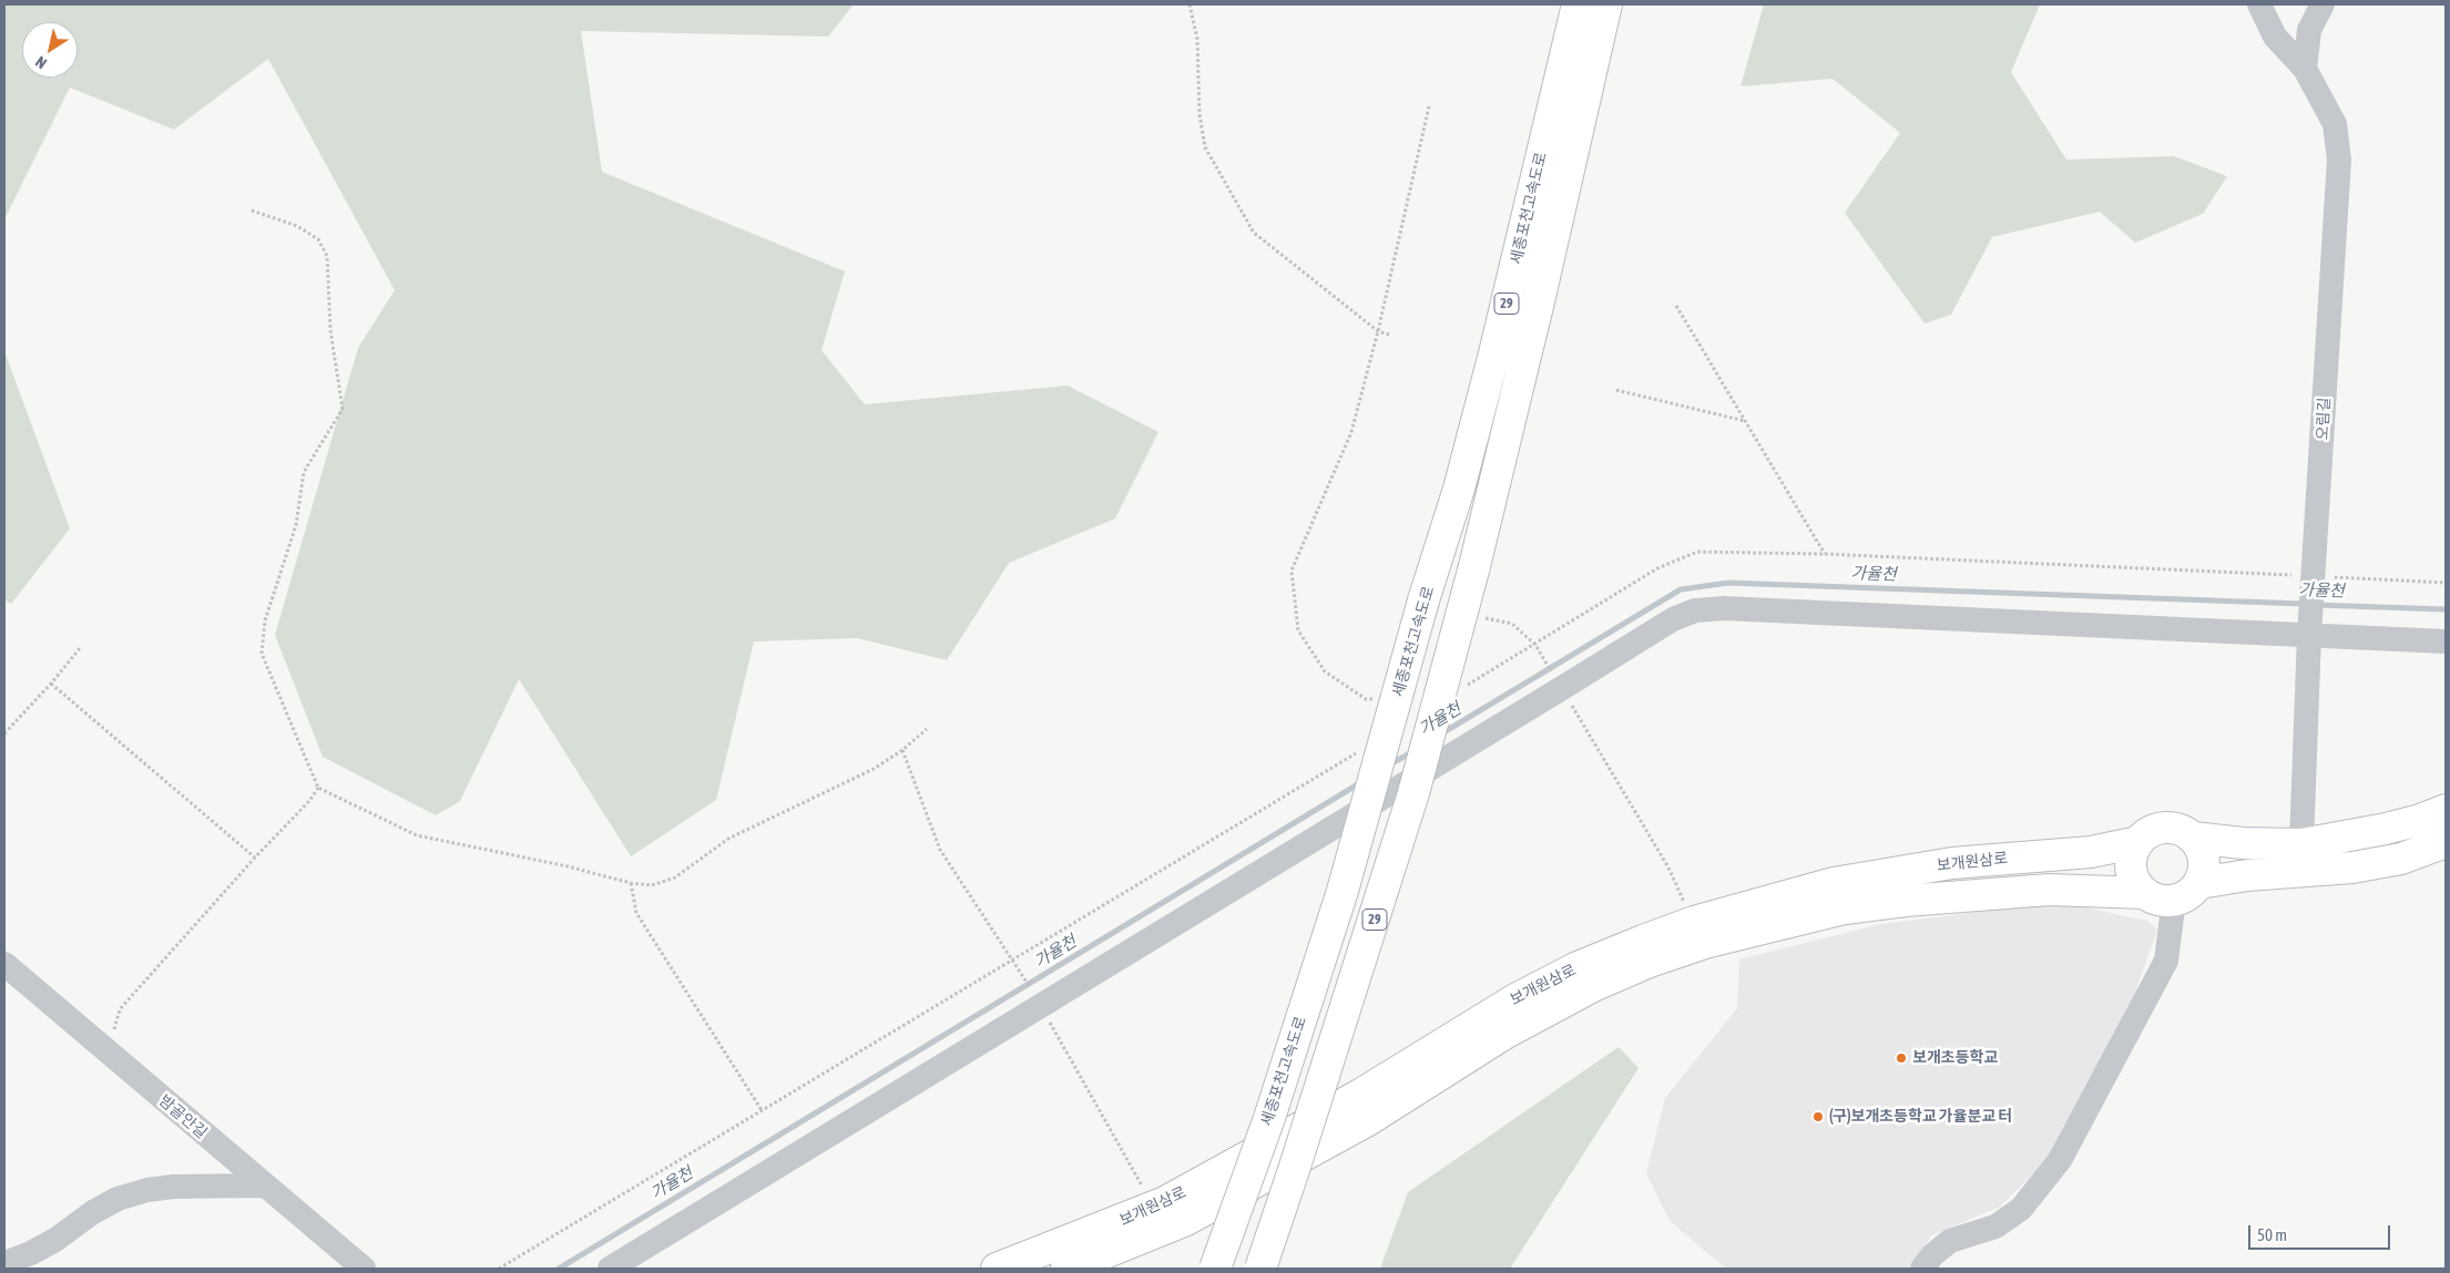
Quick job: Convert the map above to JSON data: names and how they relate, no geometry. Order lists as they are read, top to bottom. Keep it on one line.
{"streets":{"main road":["세종포천고속도로","29","보개원삼로"],"street":["오림길","밤골안길"]},"water":["가율천"],"places":["보개초등학교","(구)보개초등학교 가율분교 터"],"scale_bar":"50 m","north":"bottom left"}
